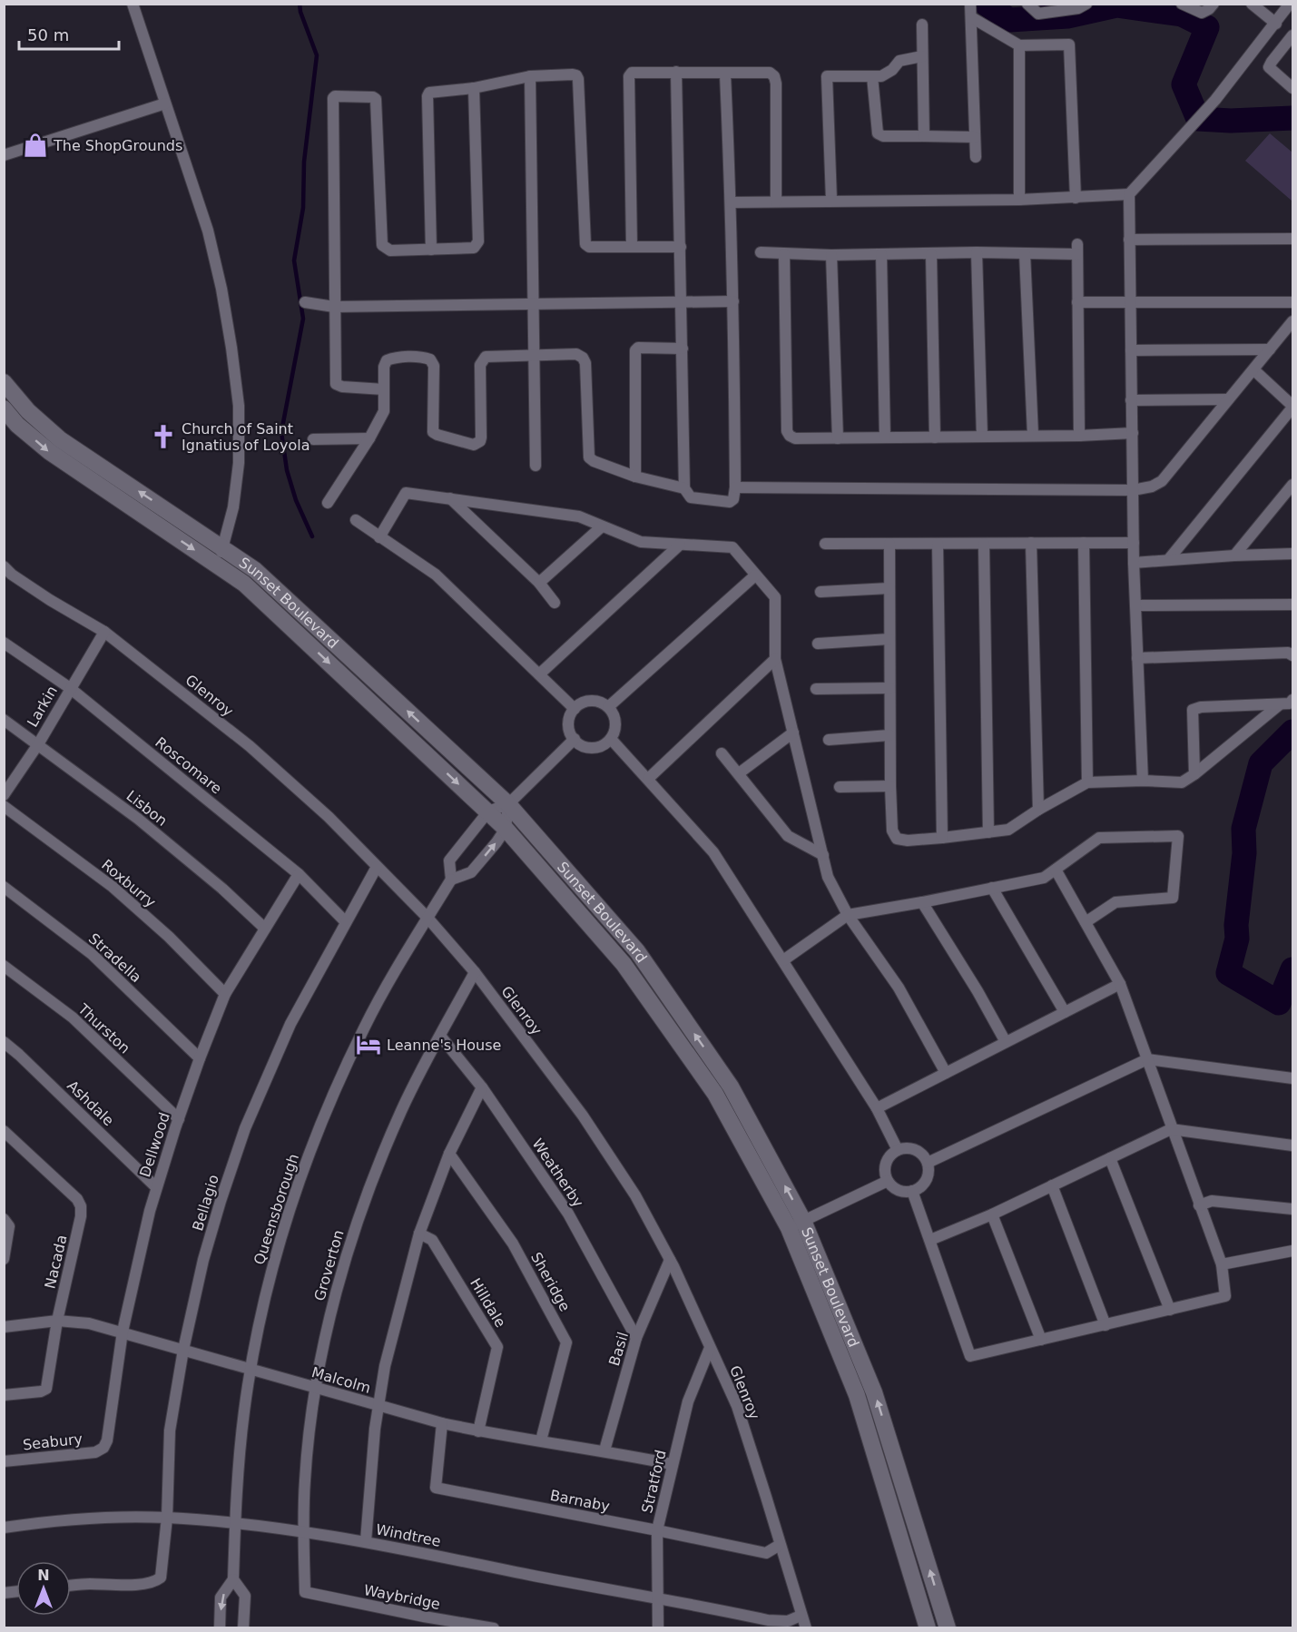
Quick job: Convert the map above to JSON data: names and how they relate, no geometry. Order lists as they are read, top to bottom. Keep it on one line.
{"streets":{"main road":["Sunset Boulevard"],"street":["Glenroy","Larkin","Roscomare","Lisbon","Roxburry","Stradella","Thurston","Ashdale","Dellwood","Weatherby","Bellagio","Queensborough","Nacada","Groverton","Sheridge","Hilldale","Basil","Malcolm","Seabury","Stratford","Barnaby","Windtree","Waybridge"]},"crossings":[["Glenroy","Larkin"],["Glenroy","Bellagio"],["Glenroy","Queensborough"],["Glenroy","Groverton"],["Glenroy","Basil"],["Glenroy","Stratford"],["Glenroy","Barnaby"],["Glenroy","Windtree"],["Larkin","Roscomare"],["Larkin","Lisbon"],["Roscomare","Dellwood"],["Roscomare","Bellagio"],["Lisbon","Dellwood"],["Roxburry","Dellwood"],["Stradella","Dellwood"],["Thurston","Dellwood"],["Ashdale","Dellwood"],["Dellwood","Malcolm"],["Dellwood","Seabury"],["Weatherby","Groverton"],["Weatherby","Basil"],["Bellagio","Malcolm"],["Bellagio","Windtree"],["Queensborough","Malcolm"],["Queensborough","Windtree"],["Nacada","Malcolm"],["Groverton","Malcolm"],["Groverton","Windtree"],["Groverton","Waybridge"],["Sheridge","Malcolm"],["Hilldale","Malcolm"],["Basil","Malcolm"],["Malcolm","Stratford"],["Malcolm","Barnaby"],["Stratford","Barnaby"],["Stratford","Windtree"]],"places":{"shop":["The ShopGrounds"],"church":["Church of Saint Ignatius of Loyola"],"hotel":["Leanne's House"]},"scale_bar":"50 m","north":"top"}
